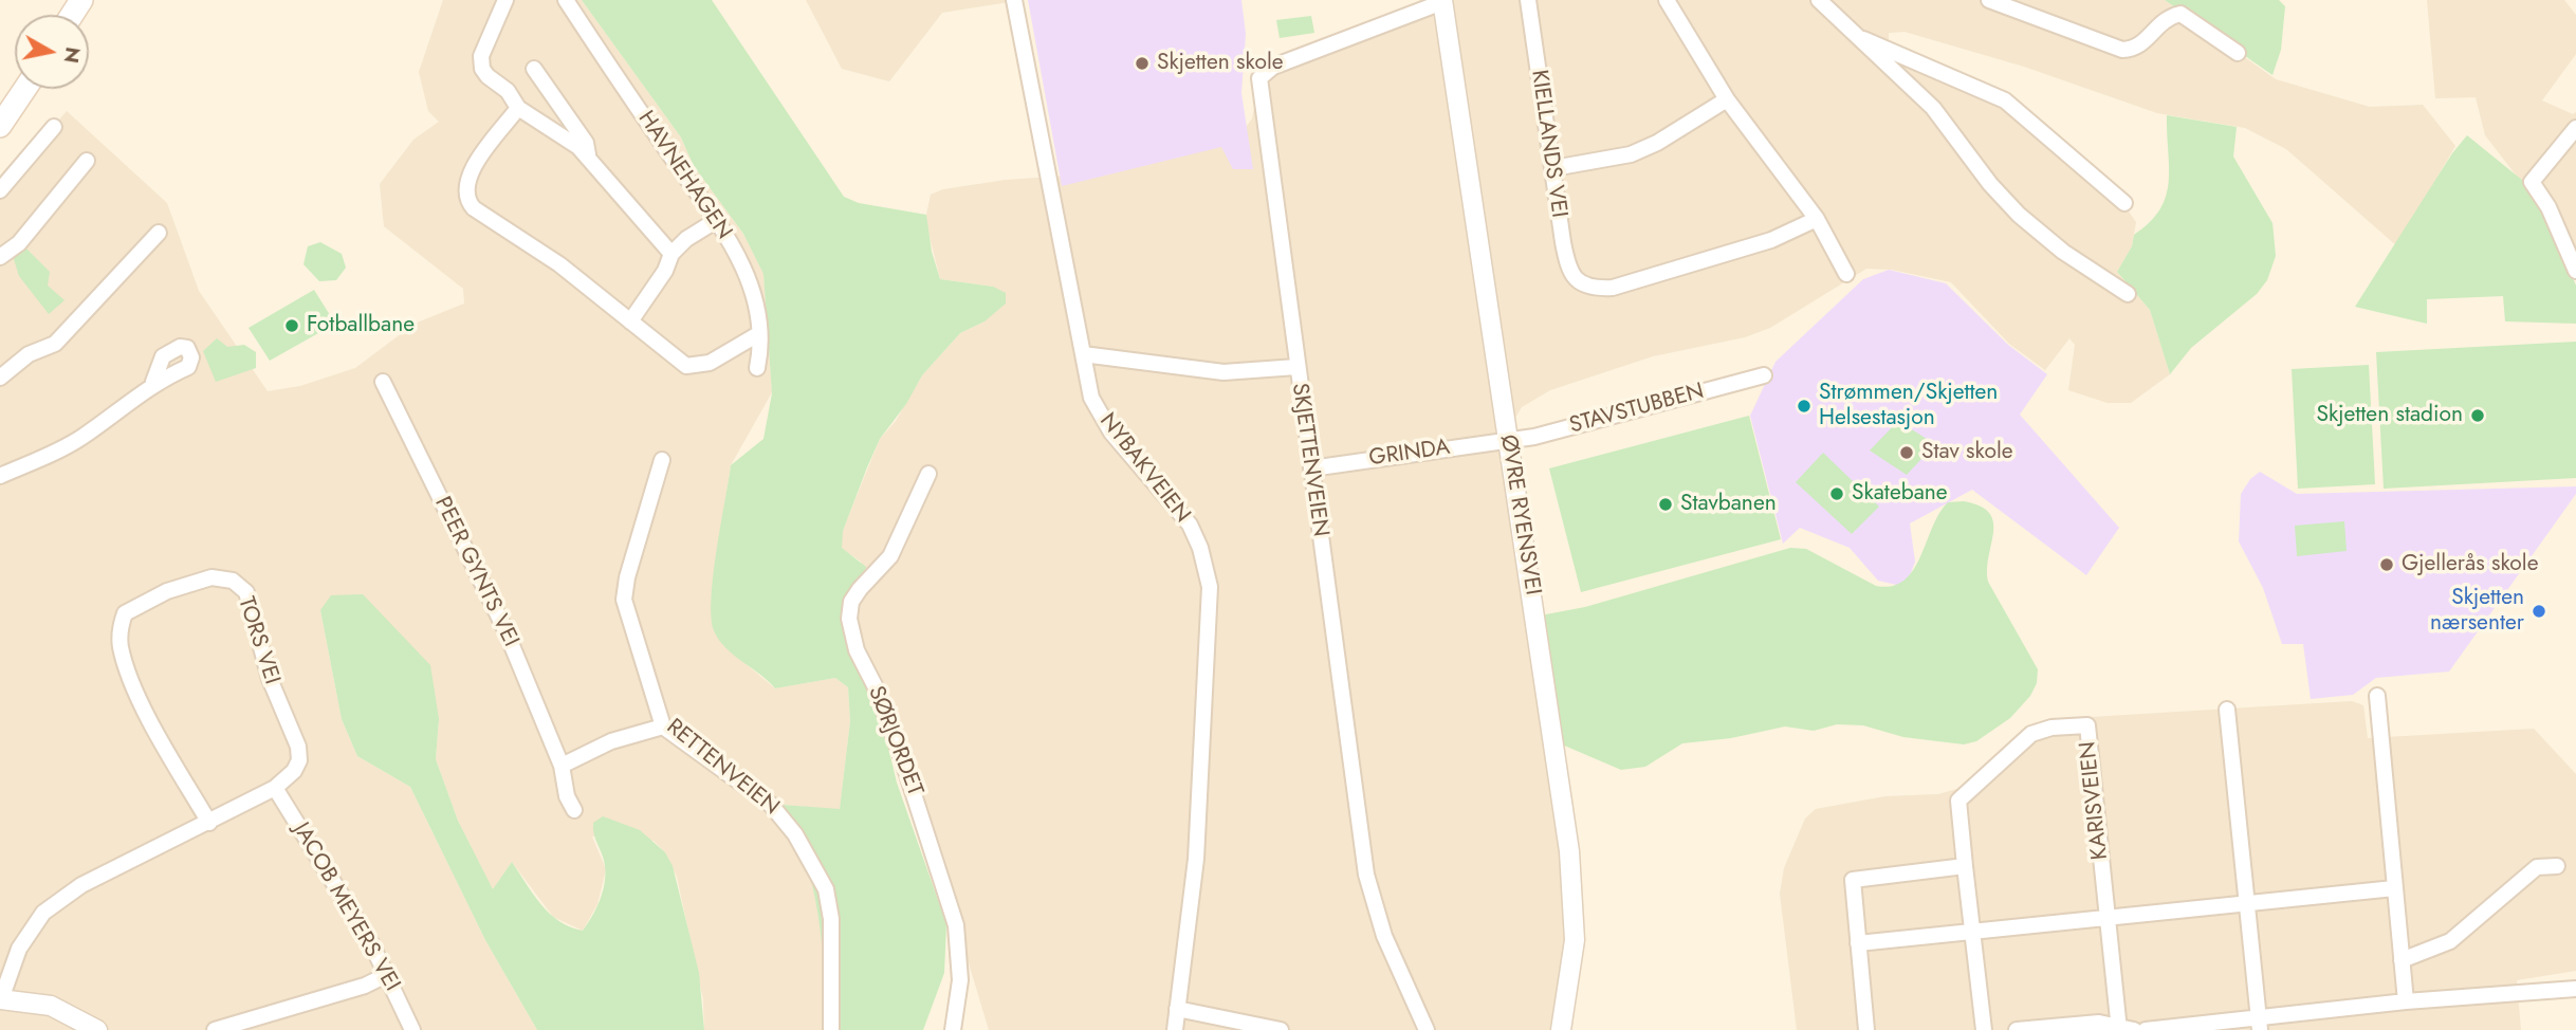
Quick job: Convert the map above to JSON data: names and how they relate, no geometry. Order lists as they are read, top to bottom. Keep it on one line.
{"streets":{"street":["KIELLANDS VEI","HAVNEHAGEN","STAVSTUBBEN","GRINDA","SKJETTENVEIEN","NYBAKVEIEN","ØVRE RYENSVEI","PEER GYNTS VEI","TORS VEI","SØRJORDET","RETTENVEIEN","KARISVEIEN","JACOB MEYERS VEI"]},"crossings":[["STAVSTUBBEN","GRINDA"],["STAVSTUBBEN","ØVRE RYENSVEI"],["GRINDA","SKJETTENVEIEN"],["GRINDA","ØVRE RYENSVEI"],["SKJETTENVEIEN","ØVRE RYENSVEI"],["TORS VEI","JACOB MEYERS VEI"]],"places":["Skjetten skole","Fotballbane","Strømmen/Skjetten Helsestasjon","Skjetten stadion","Stav skole","Skatebane","Stavbanen","Gjellerås skole","Skjetten nærsenter"],"north":"right"}
